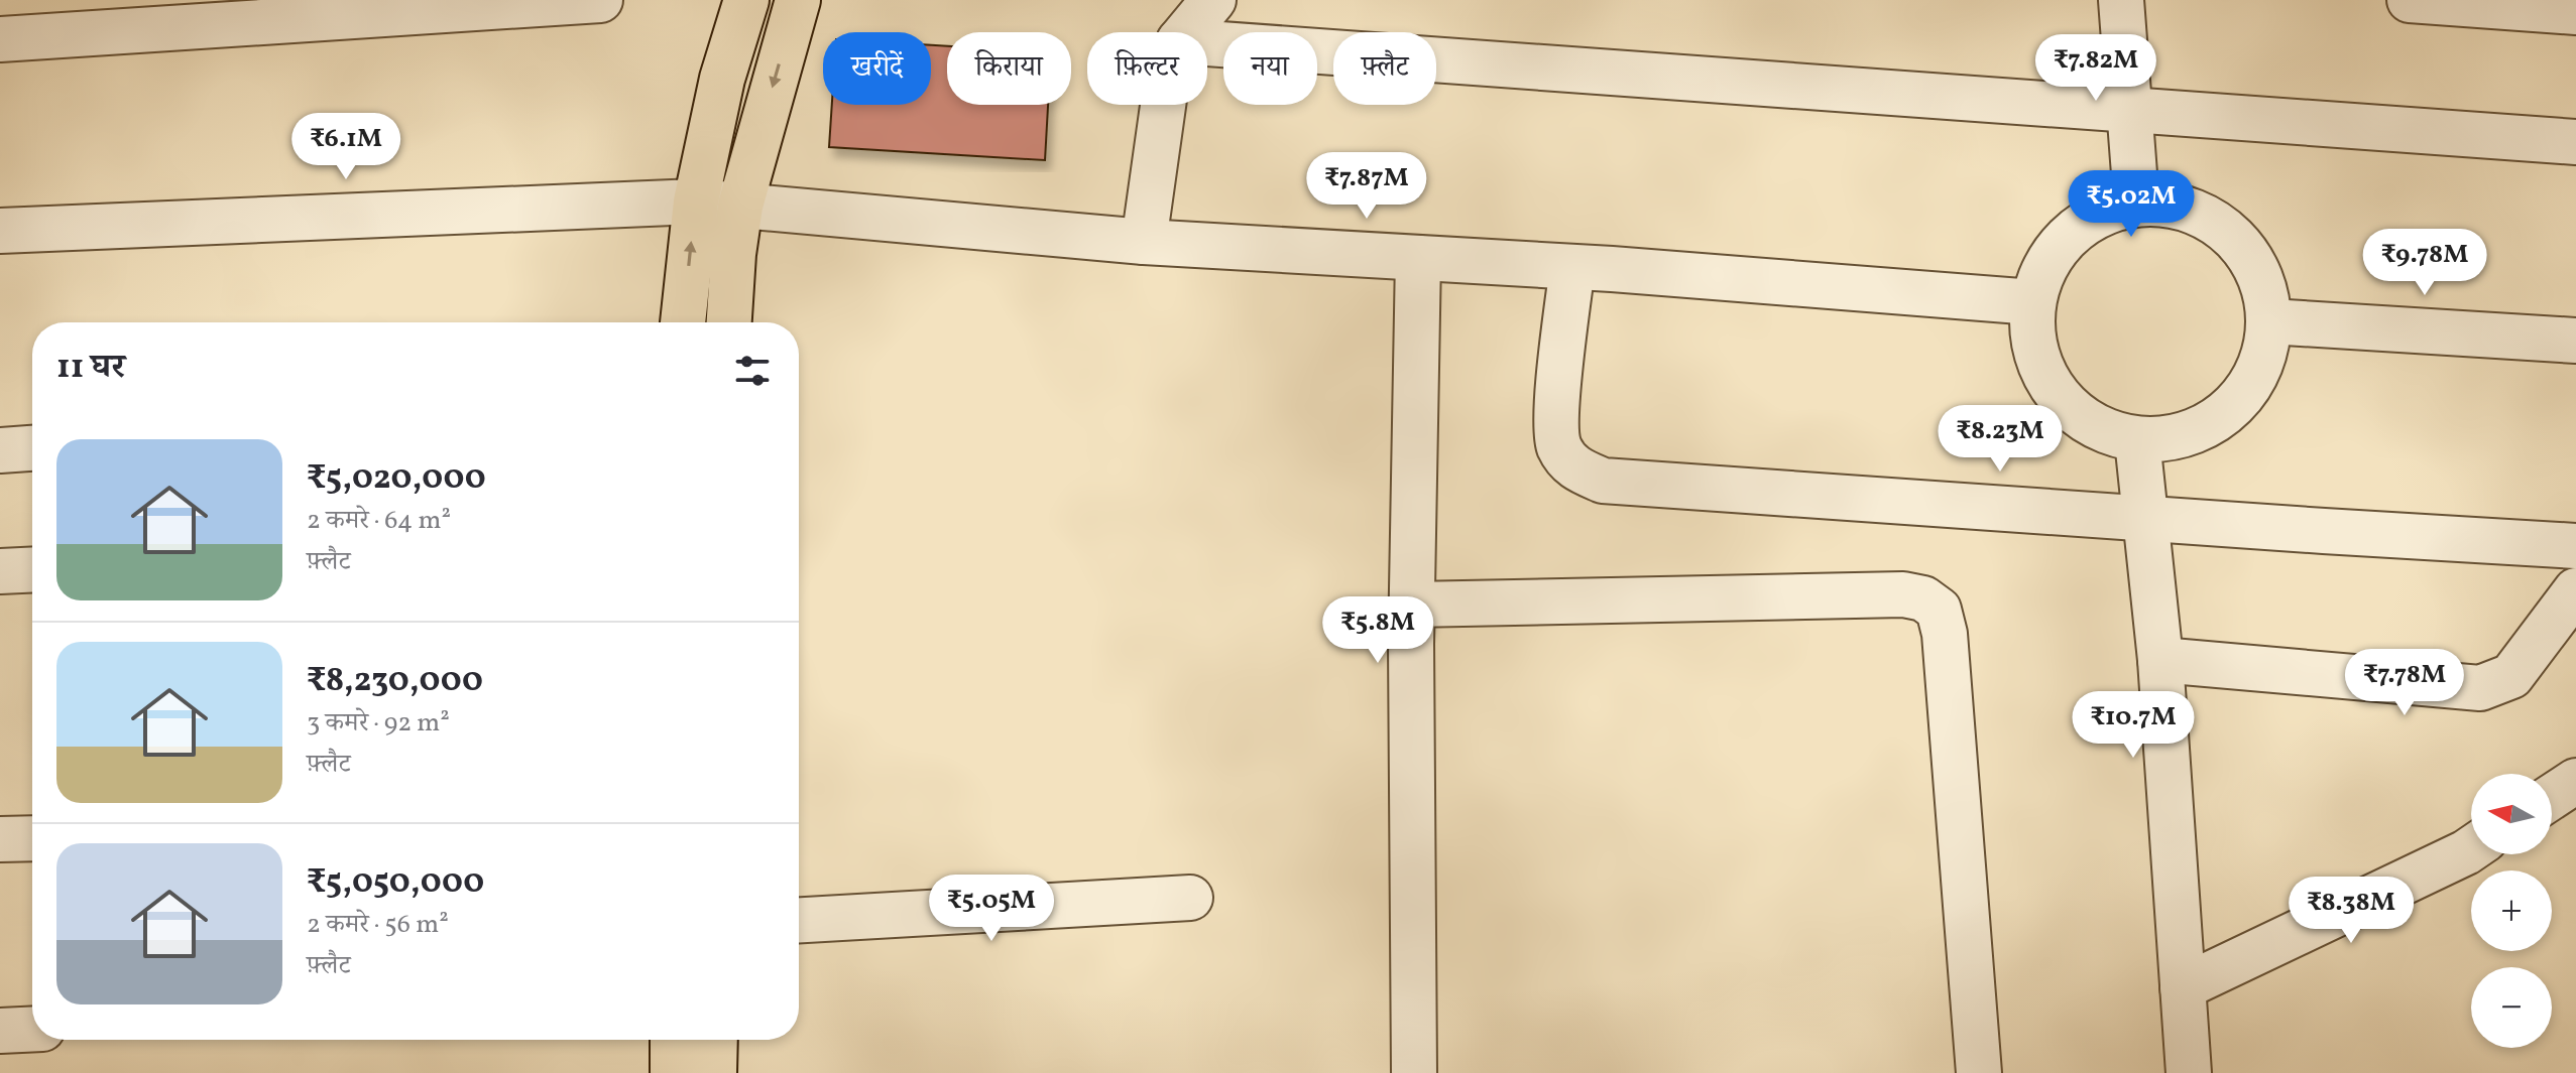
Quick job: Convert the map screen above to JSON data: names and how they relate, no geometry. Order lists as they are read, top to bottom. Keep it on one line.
{"north":"left","page":{"chip":["खरीदें","किराया","फ़िल्टर","नया","फ़्लैट"],"price":["₹7.82M","₹6.1M","₹7.87M","₹5.02M","₹9.78M","₹8.23M","₹5.8M","₹7.78M","₹10.7M","₹5.05M","₹8.38M"],"heading":"11 घर","list":[{"name":"₹5,020,000","note":"2 कमरे · 64 m² · फ़्लैट"},{"name":"₹8,230,000","note":"3 कमरे · 92 m² · फ़्लैट"},{"name":"₹5,050,000","note":"2 कमरे · 56 m² · फ़्लैट"}],"map_buttons":["+","−"]}}
